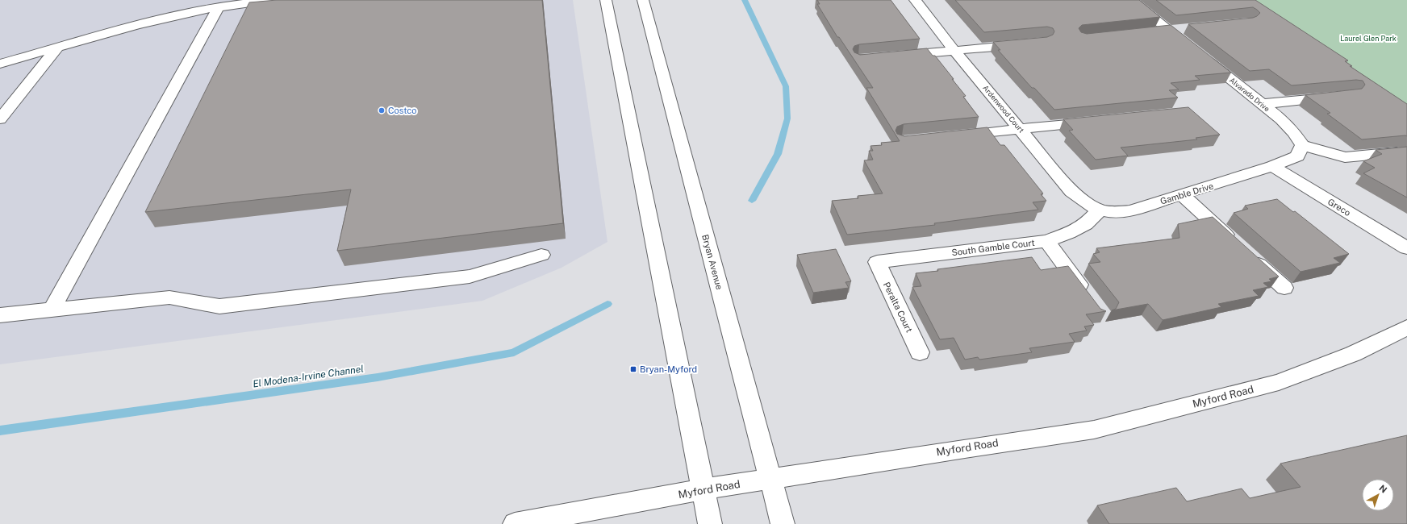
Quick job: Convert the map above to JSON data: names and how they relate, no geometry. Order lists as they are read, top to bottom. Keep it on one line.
{"streets":{"street":["Alvarado Drive","Ardenwood Court","Gamble Drive","Greco","South Gamble Court","Bryan Avenue","Peralta Court","Myford Road"]},"crossings":[["Ardenwood Court","Gamble Drive"],["Ardenwood Court","South Gamble Court"],["Gamble Drive","Greco"],["Gamble Drive","South Gamble Court"],["South Gamble Court","Peralta Court"],["Bryan Avenue","Myford Road"]],"water":["El Modena-Irvine Channel"],"parks":["Laurel Glen Park"],"places":{"other":["Costco"],"transit":["Bryan-Myford"]},"north":"top right"}
